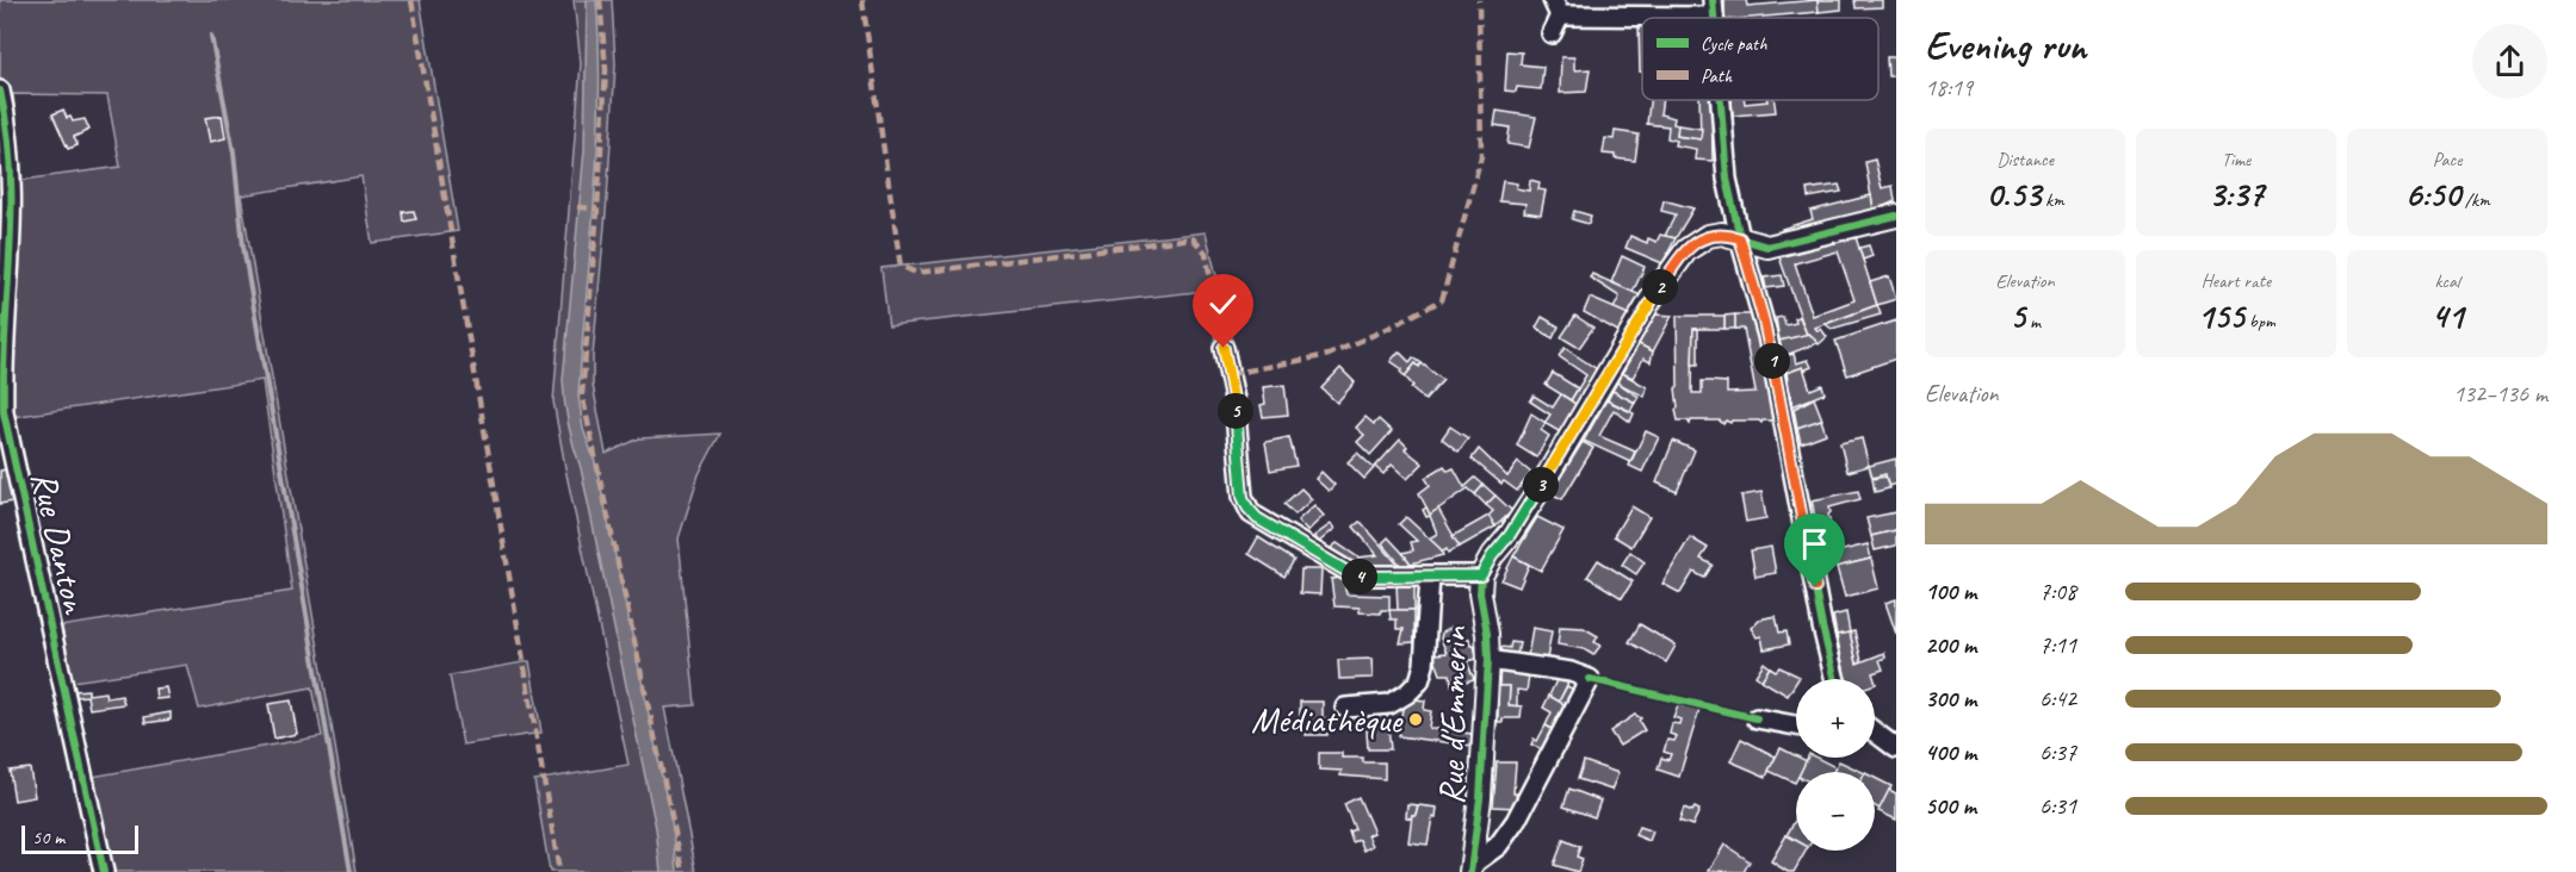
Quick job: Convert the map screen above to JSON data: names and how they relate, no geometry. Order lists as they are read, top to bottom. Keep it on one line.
{"streets":{"main road":["Rue d'Emmerin"],"street":["Rue Danton"]},"places":["Médiathèque"],"legend":["Cycle path","Path"],"scale_bar":"50 m","page":{"heading":["Evening run","18:19"],"stats":[["Distance","0.53 km"],["Time","3:37"],["Pace","6:50 /km"],["Elevation","5 m"],["Heart rate","155 bpm"],["kcal","41"]],"pins":["2","1","5","3","4"],"chart":["Elevation","132–136 m"],"list":[{"name":"100 m","note":"7:08"},{"name":"200 m","note":"7:11"},{"name":"300 m","note":"6:42"},{"name":"400 m","note":"6:37"},{"name":"500 m","note":"6:31"}],"map_buttons":["+","−"],"scale":"50 m"}}
